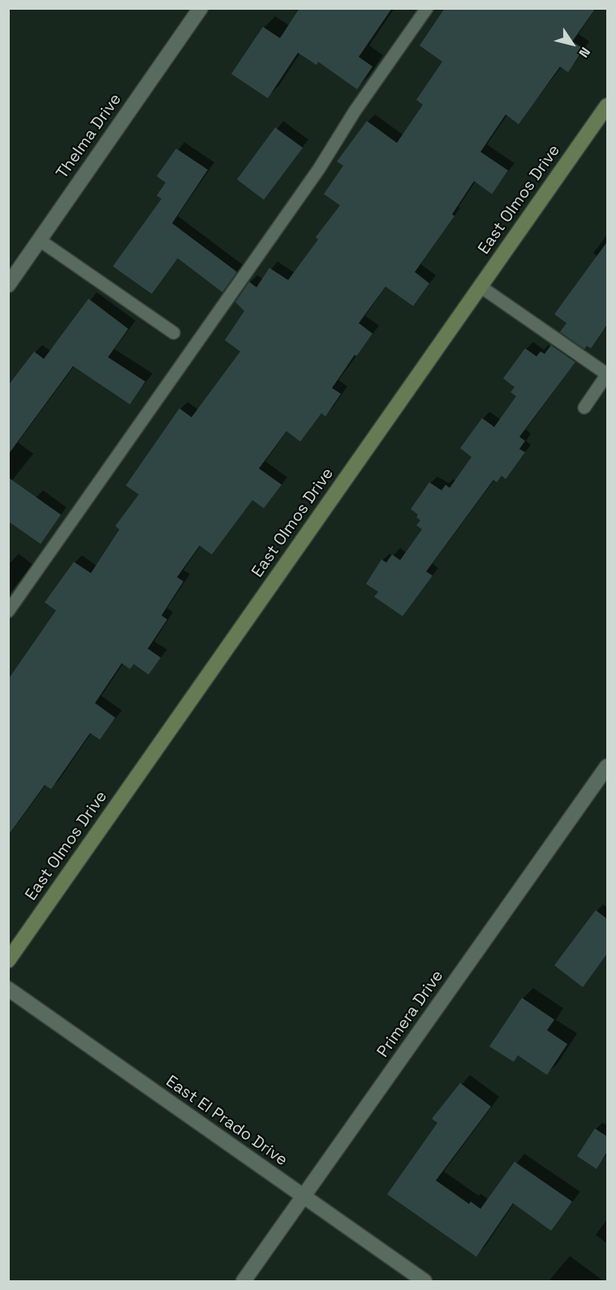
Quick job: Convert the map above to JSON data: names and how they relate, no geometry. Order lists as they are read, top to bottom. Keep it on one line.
{"streets":{"street":["Thelma Drive","East Olmos Drive","Primera Drive","East El Prado Drive"]},"crossings":[["Primera Drive","East El Prado Drive"]],"north":"bottom right"}
